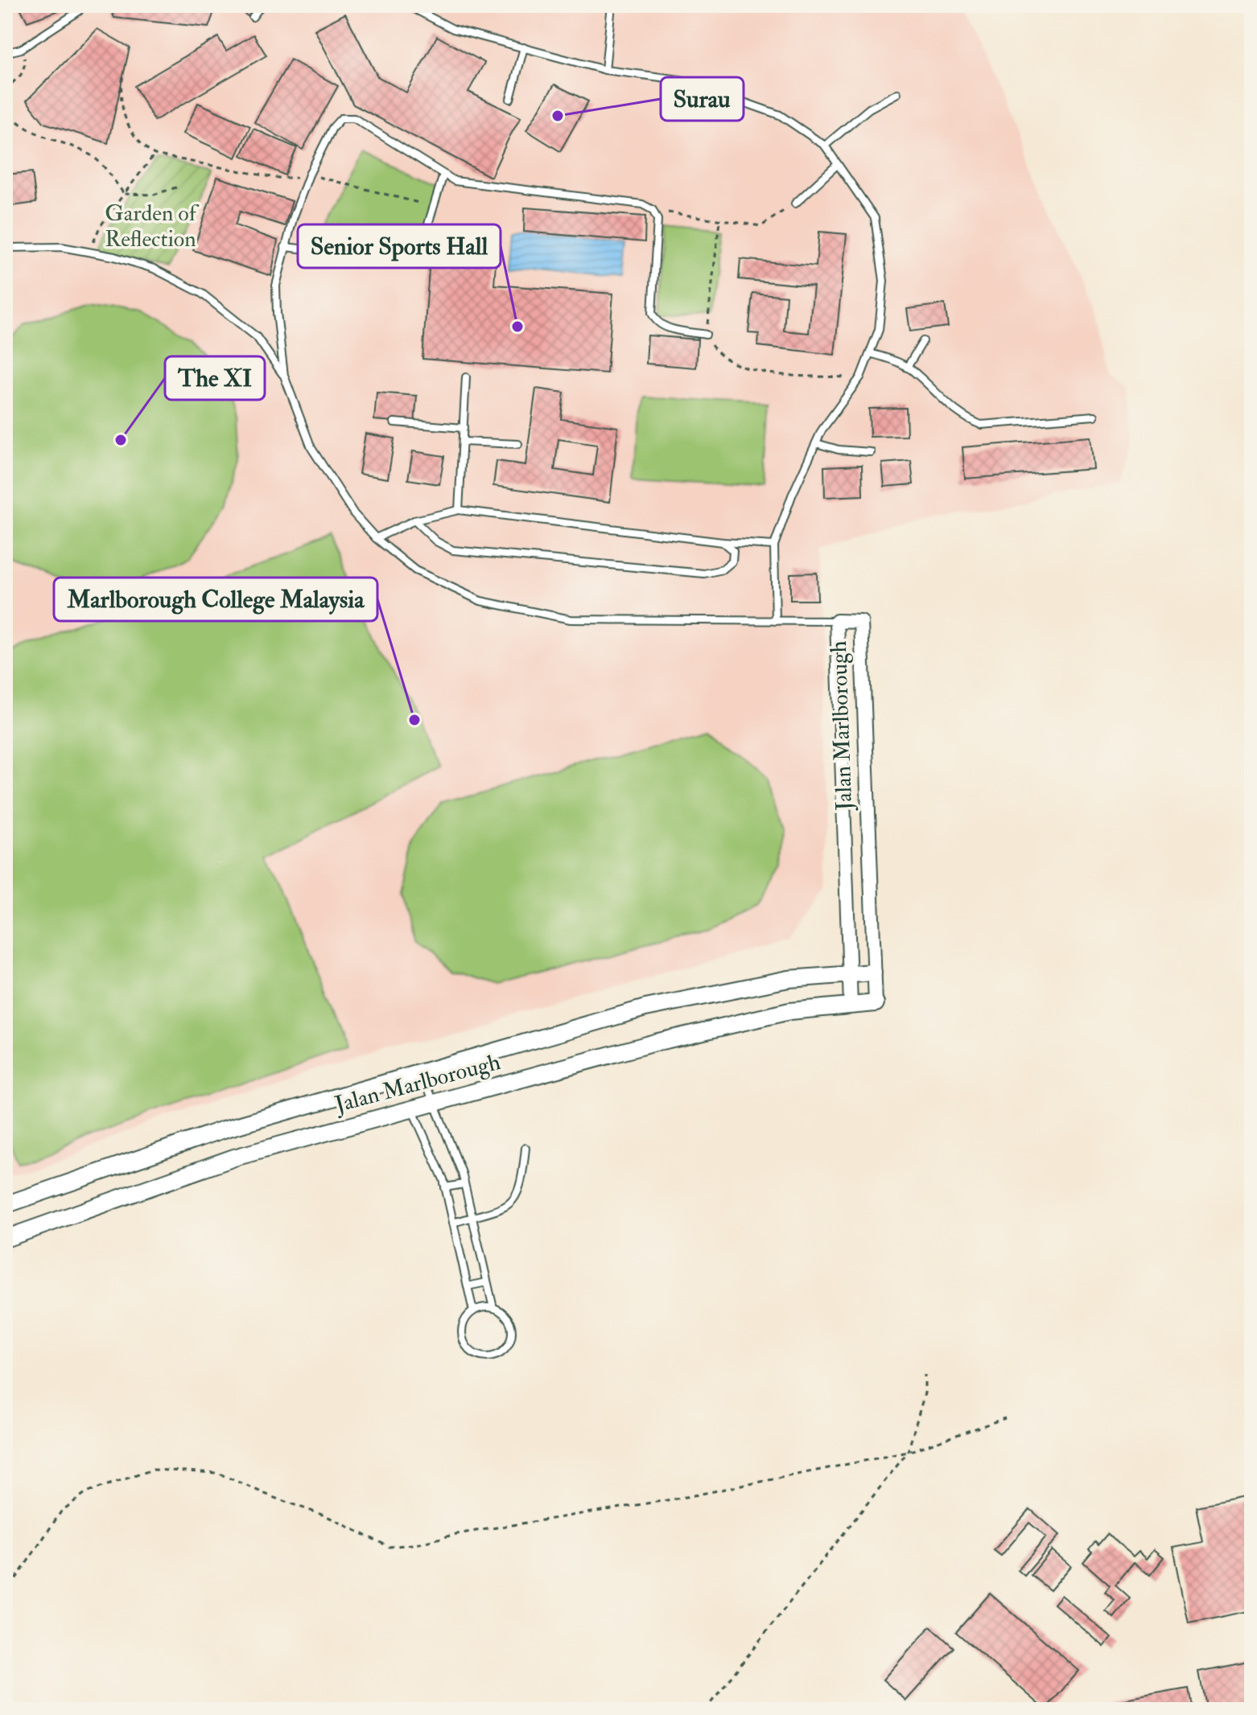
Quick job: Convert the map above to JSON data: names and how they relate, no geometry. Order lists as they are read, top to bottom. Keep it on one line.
{"streets":{"street":["Jalan Marlborough"]},"parks":["Garden of Reflection"],"places":["Surau","Senior Sports Hall","The XI","Marlborough College Malaysia"]}
